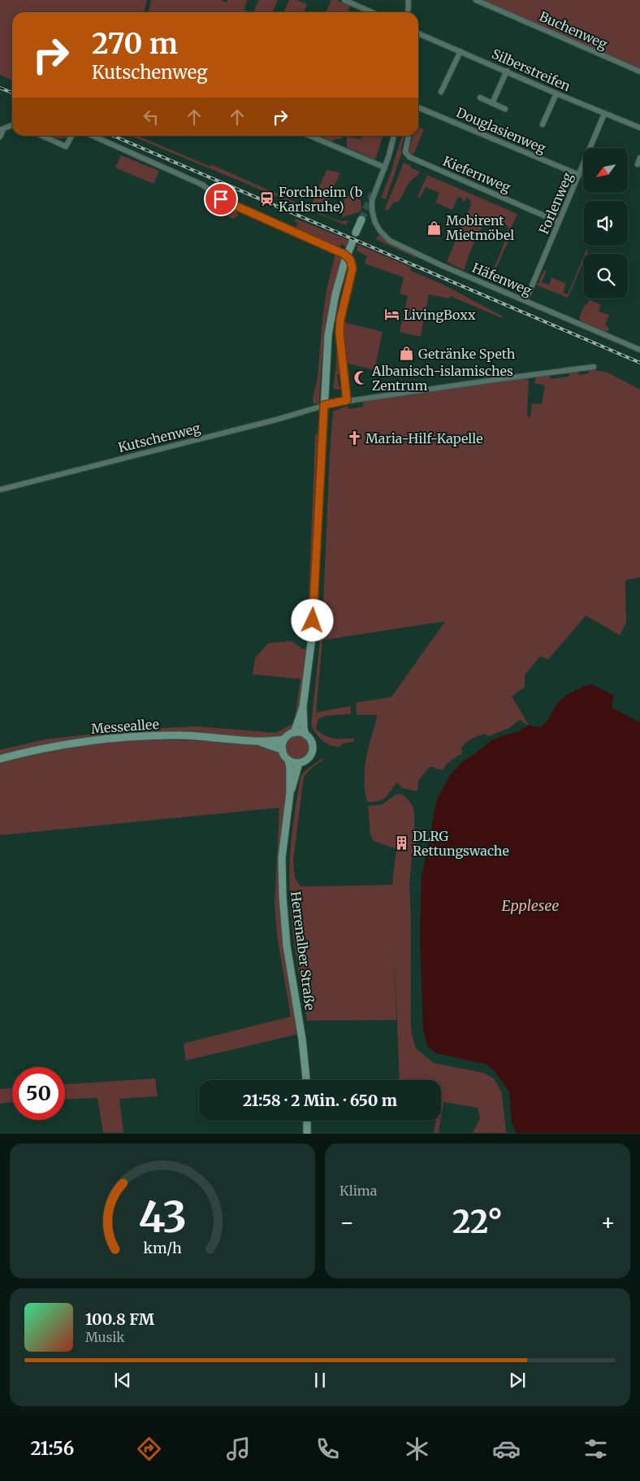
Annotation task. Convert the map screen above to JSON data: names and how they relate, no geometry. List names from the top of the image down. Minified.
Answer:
{"streets":{"street":["Buchenweg","Silberstreifen","Douglasienweg","Kiefernweg","Forlenweg","Häfenweg","Kutschenweg","Messeallee","Herrenalber Straße"]},"crossings":[["Silberstreifen","Forlenweg"],["Douglasienweg","Forlenweg"],["Kiefernweg","Forlenweg"],["Forlenweg","Häfenweg"],["Messeallee","Herrenalber Straße"]],"water":["Epplesee"],"places":{"station":["Forchheim (b Karlsruhe)"],"shop":["Mobirent Mietmöbel","Getränke Speth"],"hotel":["LivingBoxx"],"mosque":["Albanisch-islamisches Zentrum"],"church":["Maria-Hilf-Kapelle"],"building":["DLRG Rettungswache"]},"north":"bottom left","page":{"turn":["270 m","Kutschenweg"],"limit":"50","trip":"21:58 · 2 Min. · 650 m","tile":"Klima","heat":["−","22°","+"],"song":["100.8 FM","Musik"],"tabs":"21:56","gauge":["43","km/h"]}}
